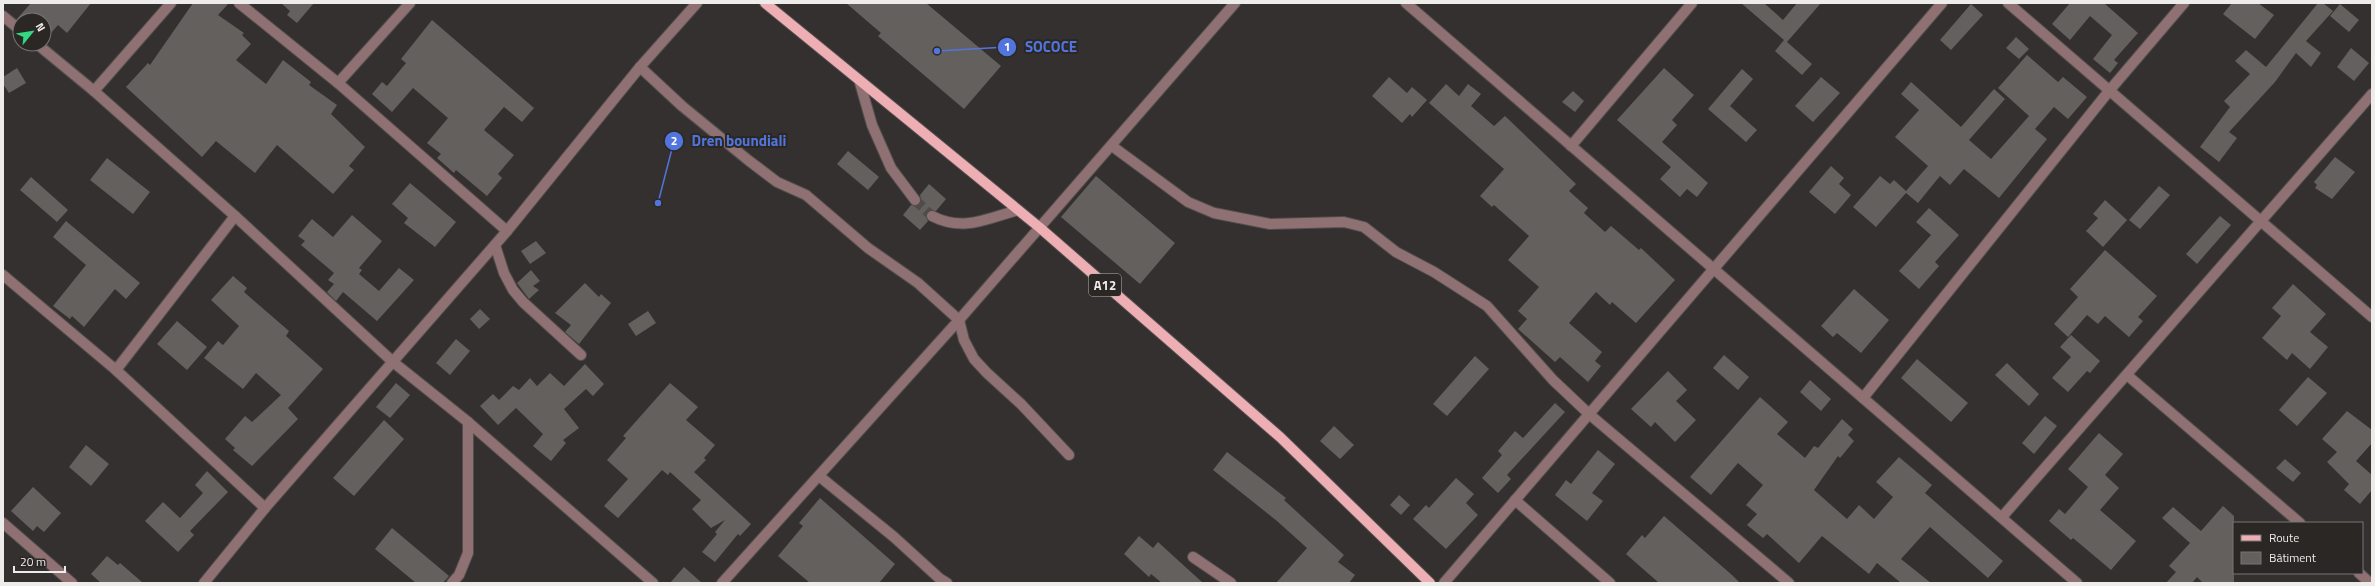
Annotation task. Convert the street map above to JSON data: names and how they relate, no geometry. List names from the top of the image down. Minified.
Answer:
{"streets":{"main road":["A12"]},"places":["SOCOCE","Dren boundiali"],"legend":["Route","Bâtiment"],"scale_bar":"20 m","north":"top right"}
